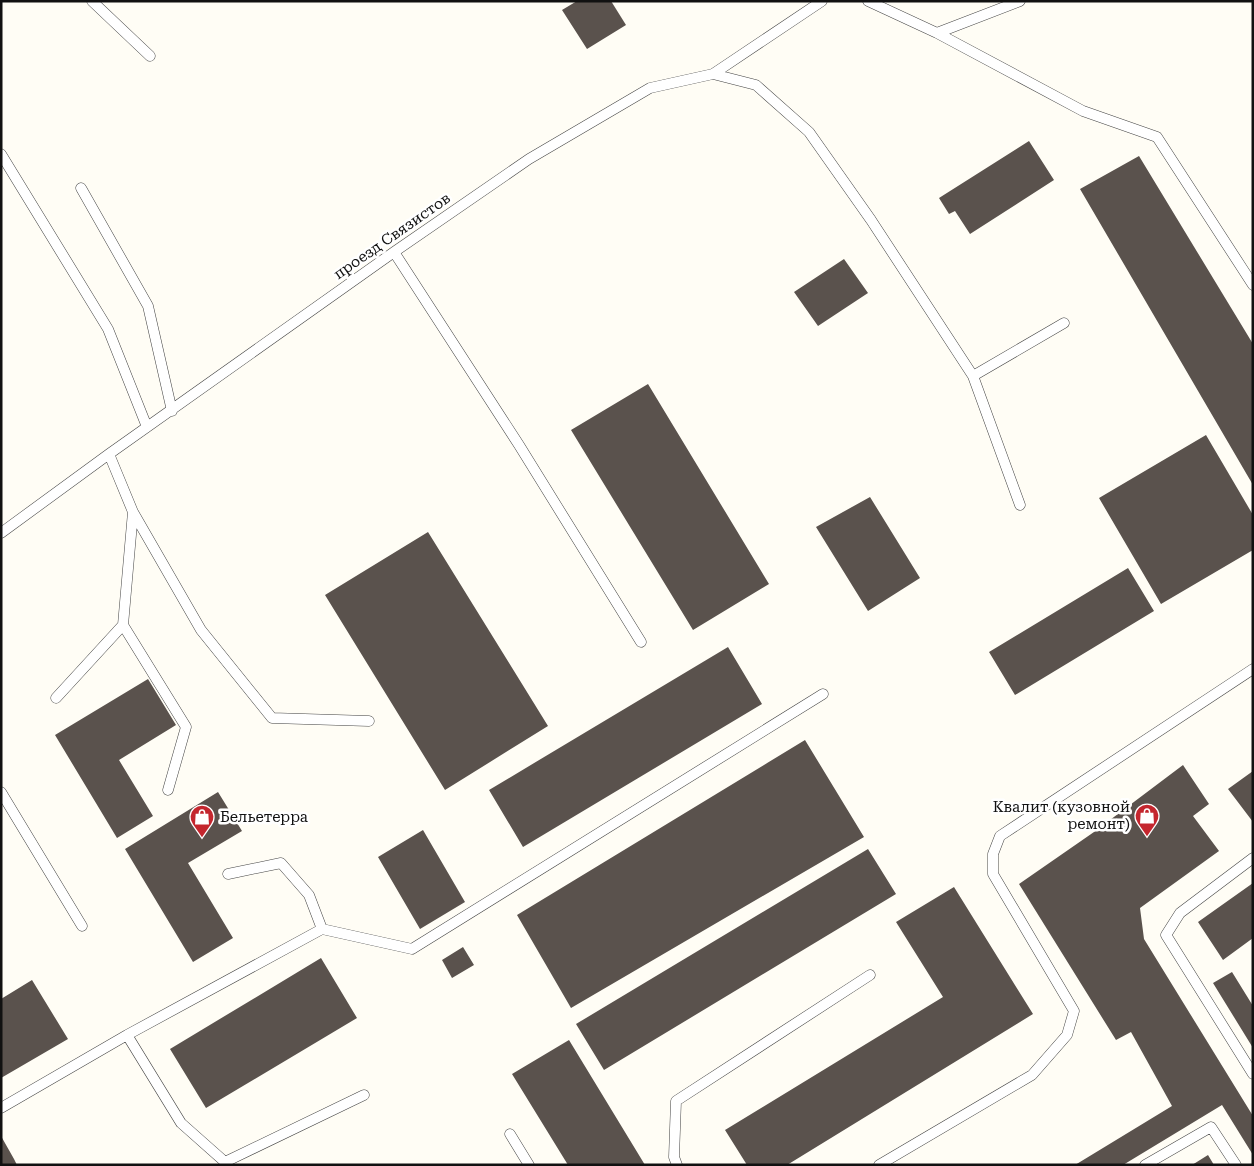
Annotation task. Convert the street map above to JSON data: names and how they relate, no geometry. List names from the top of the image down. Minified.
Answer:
{"streets":{"lane":["проезд Связистов"]},"places":{"shop":["Квалит (кузовной ремонт)","Бельетерра"]}}
